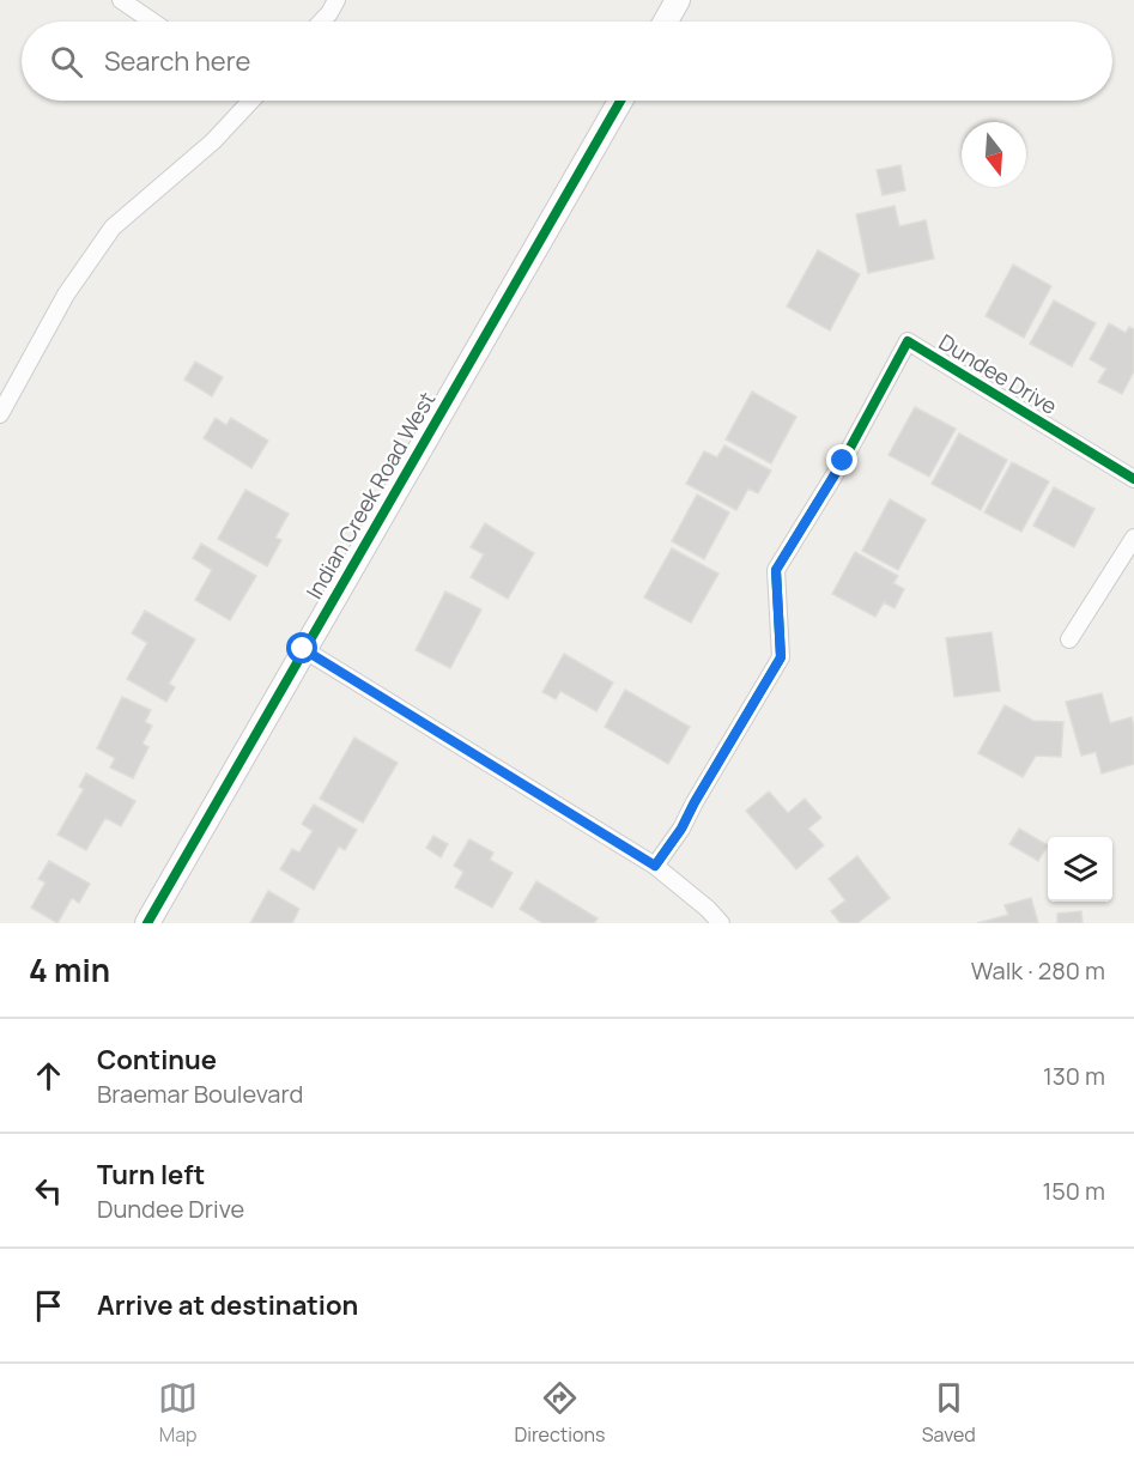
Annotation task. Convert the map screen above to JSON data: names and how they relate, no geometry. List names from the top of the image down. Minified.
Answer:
{"streets":{"street":["Dundee Drive","Indian Creek Road West"]},"north":"bottom","page":{"search":"Search here","heading":["4 min","Walk · 280 m"],"list":[["Continue","Braemar Boulevard","130 m"],["Turn left","Dundee Drive","150 m"],"Arrive at destination"],"nav":["Map","Directions","Saved"]}}
